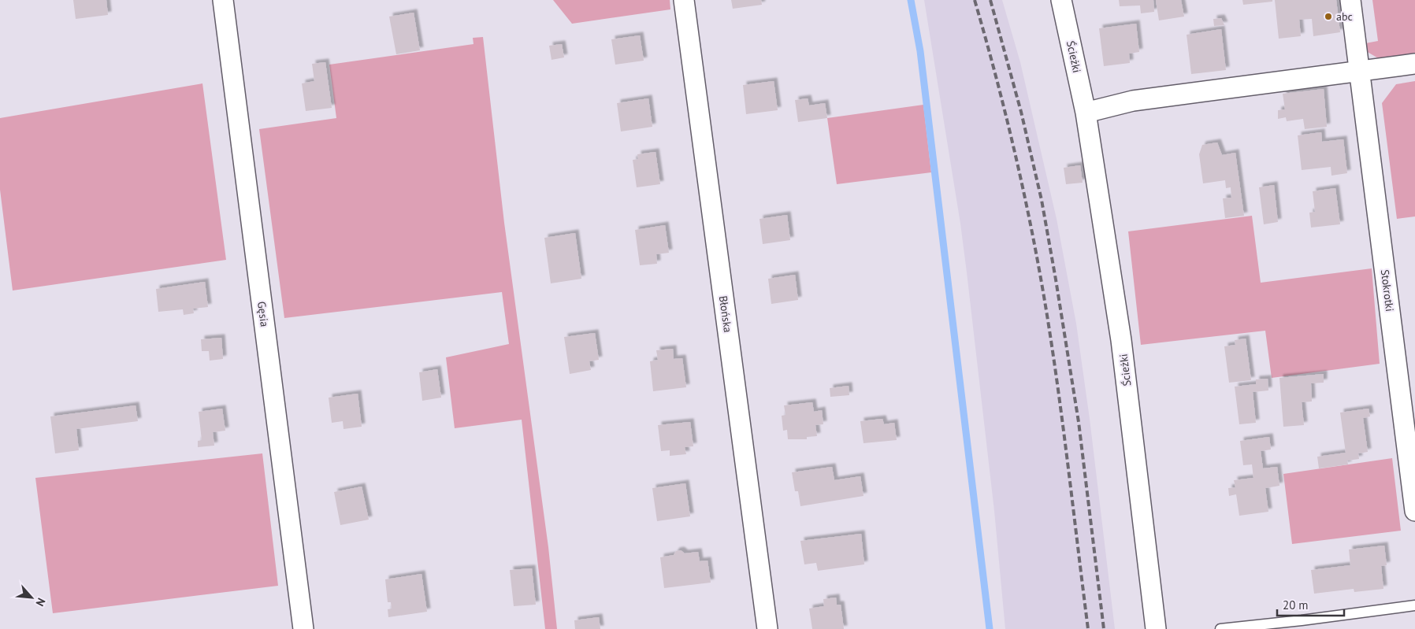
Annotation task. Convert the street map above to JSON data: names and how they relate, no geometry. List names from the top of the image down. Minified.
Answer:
{"streets":{"street":["Ścieżki","Stokrotki","Gęsia","Błońska"]},"places":["abc"],"scale_bar":"20 m","north":"bottom right"}
